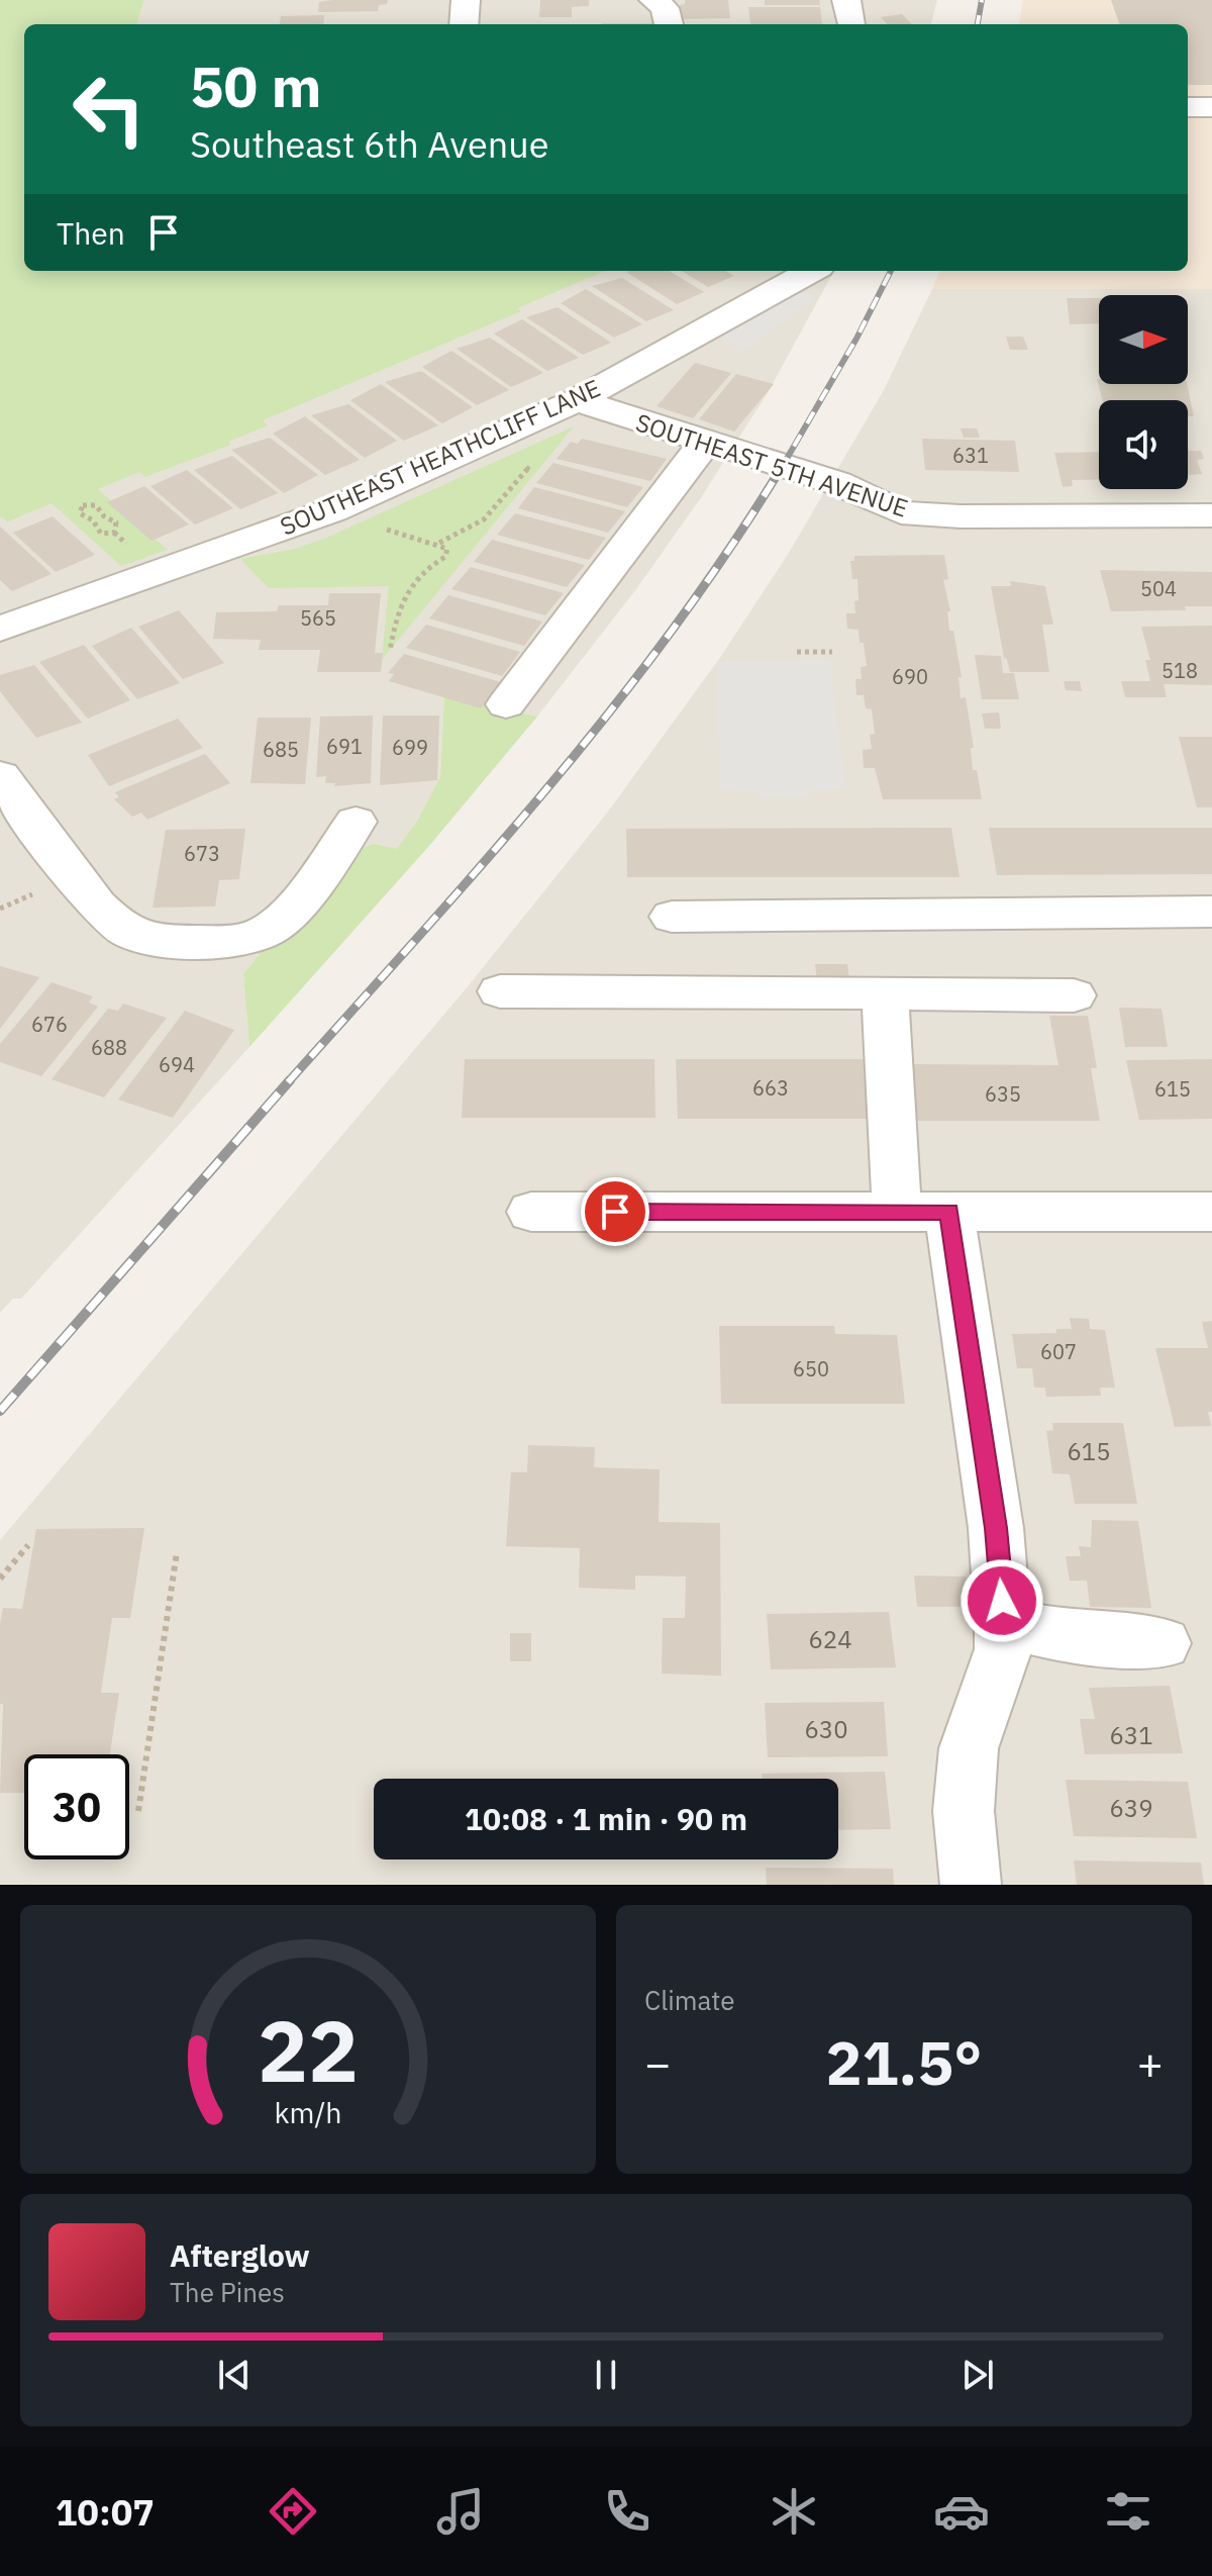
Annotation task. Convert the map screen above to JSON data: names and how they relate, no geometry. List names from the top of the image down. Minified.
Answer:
{"streets":{"street":["SOUTHEAST HEATHCLIFF LANE","SOUTHEAST 5TH AVENUE"]},"crossings":[["SOUTHEAST HEATHCLIFF LANE","SOUTHEAST 5TH AVENUE"]],"house_numbers":["631","504","565","518","690","691","699","685","673","676","688","694","663","615","635","607","650","615","624","630","631","639"],"north":"right","page":{"turn":["50 m","Southeast 6th Avenue"],"then":"Then","limit":"30","trip":"10:08 · 1 min · 90 m","tile":"Climate","heat":["−","21.5°","+"],"song":["Afterglow","The Pines"],"tabs":"10:07","gauge":["22","km/h"]}}
